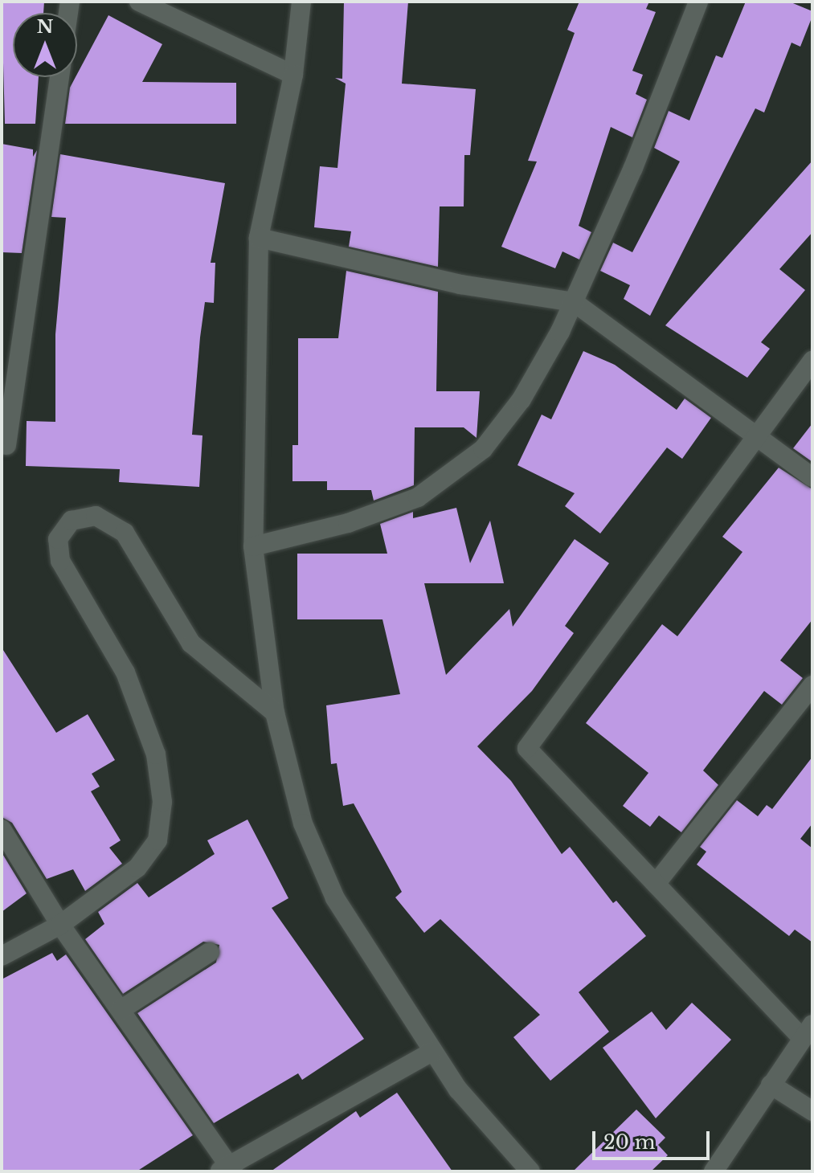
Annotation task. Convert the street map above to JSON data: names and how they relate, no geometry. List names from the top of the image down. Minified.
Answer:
{"scale_bar":"20 m","north":"top"}
